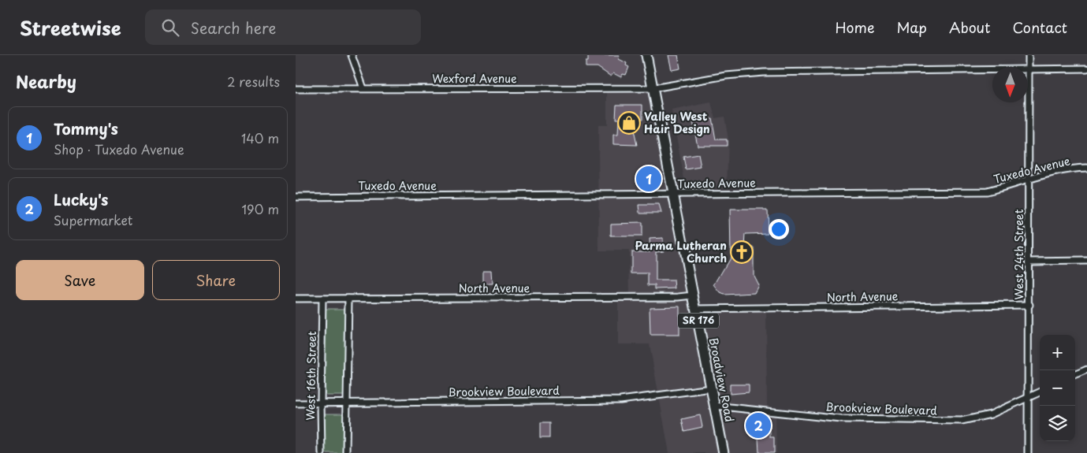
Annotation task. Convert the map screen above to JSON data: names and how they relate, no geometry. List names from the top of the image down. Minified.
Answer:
{"streets":{"main road":["SR 176","Broadview Road"],"street":["Wexford Avenue","Tuxedo Avenue","West 24th Street","North Avenue","West 16th Street","Brookview Boulevard"]},"crossings":[["Wexford Avenue","West 24th Street"],["Wexford Avenue","Broadview Road"],["Tuxedo Avenue","West 24th Street"],["Tuxedo Avenue","Broadview Road"],["West 24th Street","North Avenue"],["West 24th Street","Brookview Boulevard"],["North Avenue","West 16th Street"],["North Avenue","Broadview Road"],["West 16th Street","Brookview Boulevard"],["Broadview Road","Brookview Boulevard"]],"places":{"shop":["Valley West Hair Design"],"church":["Parma Lutheran Church"]},"north":"bottom","page":{"header":"Streetwise","search":"Search here","nav":["Home","Map","About","Contact"],"heading":["Nearby","2 results"],"list":[{"mark":"1","name":"Tommy's","note":"Shop · Tuxedo Avenue","value":"140 m"},{"mark":"2","name":"Lucky's","note":"Supermarket","value":"190 m"}],"pins":["1","2"],"buttons":["Save","Share"],"map_buttons":["+","−"]}}
